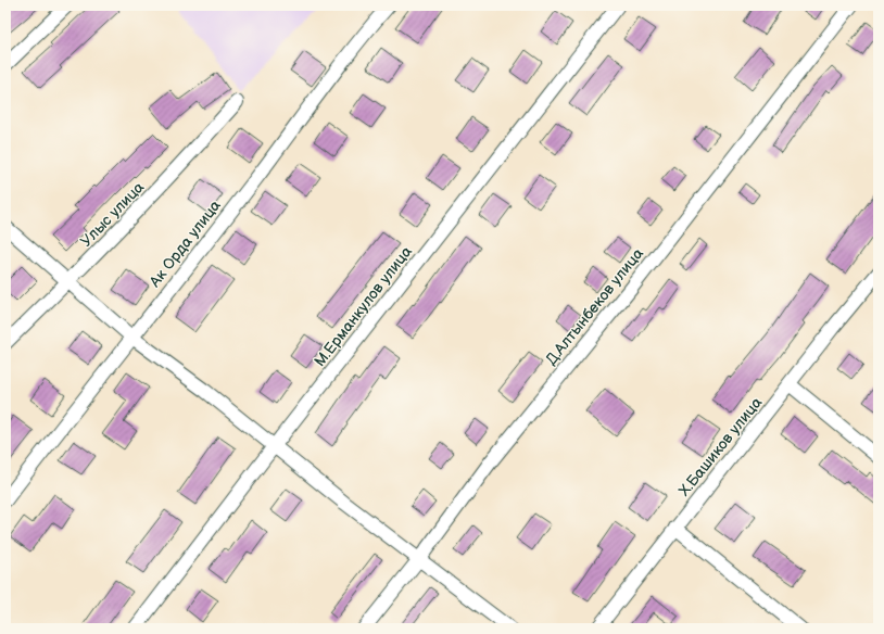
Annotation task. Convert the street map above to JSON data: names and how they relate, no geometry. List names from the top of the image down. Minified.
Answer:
{"streets":{"street":["Улыс улица","Ак Орда улица","М.Ерманкулов улица","Д.Алтынбеков улица","Х.Башиков улица"]}}
